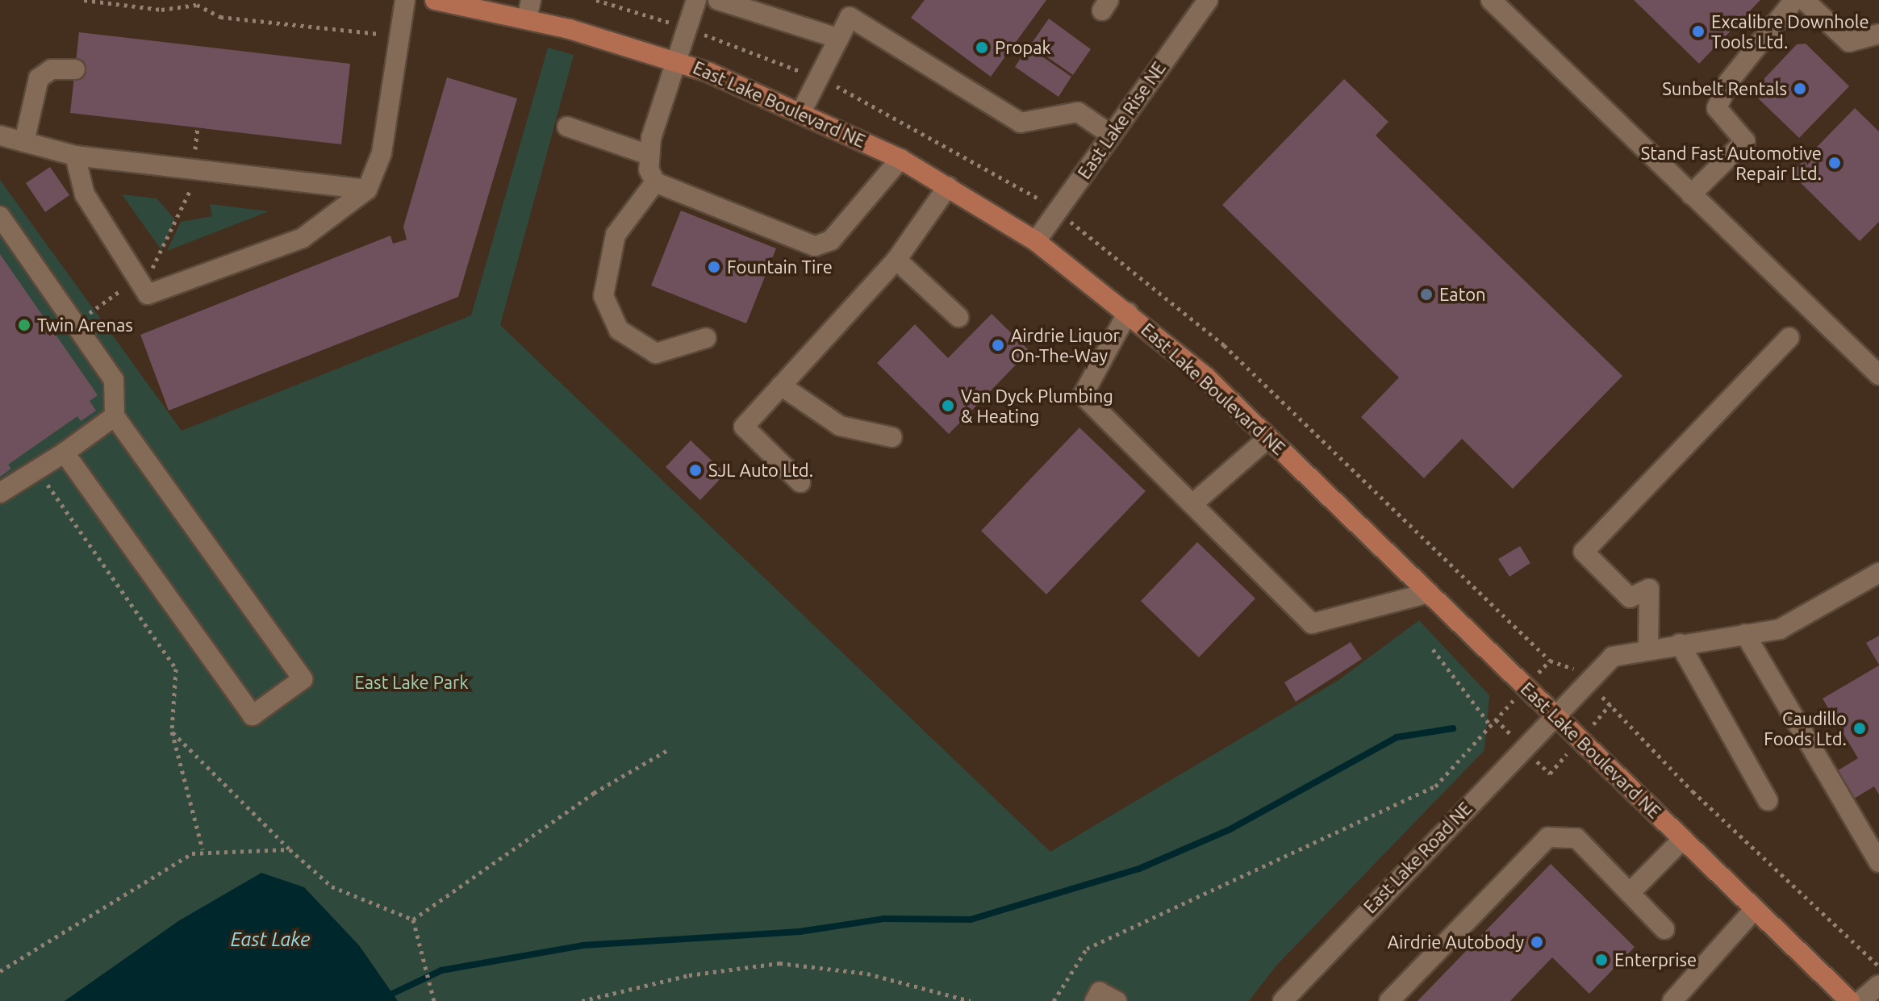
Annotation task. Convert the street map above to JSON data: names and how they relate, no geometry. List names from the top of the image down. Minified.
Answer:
{"streets":{"main road":["East Lake Boulevard NE"],"street":["East Lake Rise NE","East Lake Road NE"]},"crossings":[["East Lake Boulevard NE","East Lake Rise NE"],["East Lake Boulevard NE","East Lake Road NE"]],"water":["East Lake"],"parks":["East Lake Park"],"places":["Excalibre Downhole Tools Ltd.","Propak","Sunbelt Rentals","Stand Fast Automotive Repair Ltd.","Fountain Tire","Eaton","Twin Arenas","Airdrie Liquor On-The-Way","Van Dyck Plumbing & Heating","SJL Auto Ltd.","Caudillo Foods Ltd.","Airdrie Autobody","Enterprise"]}
